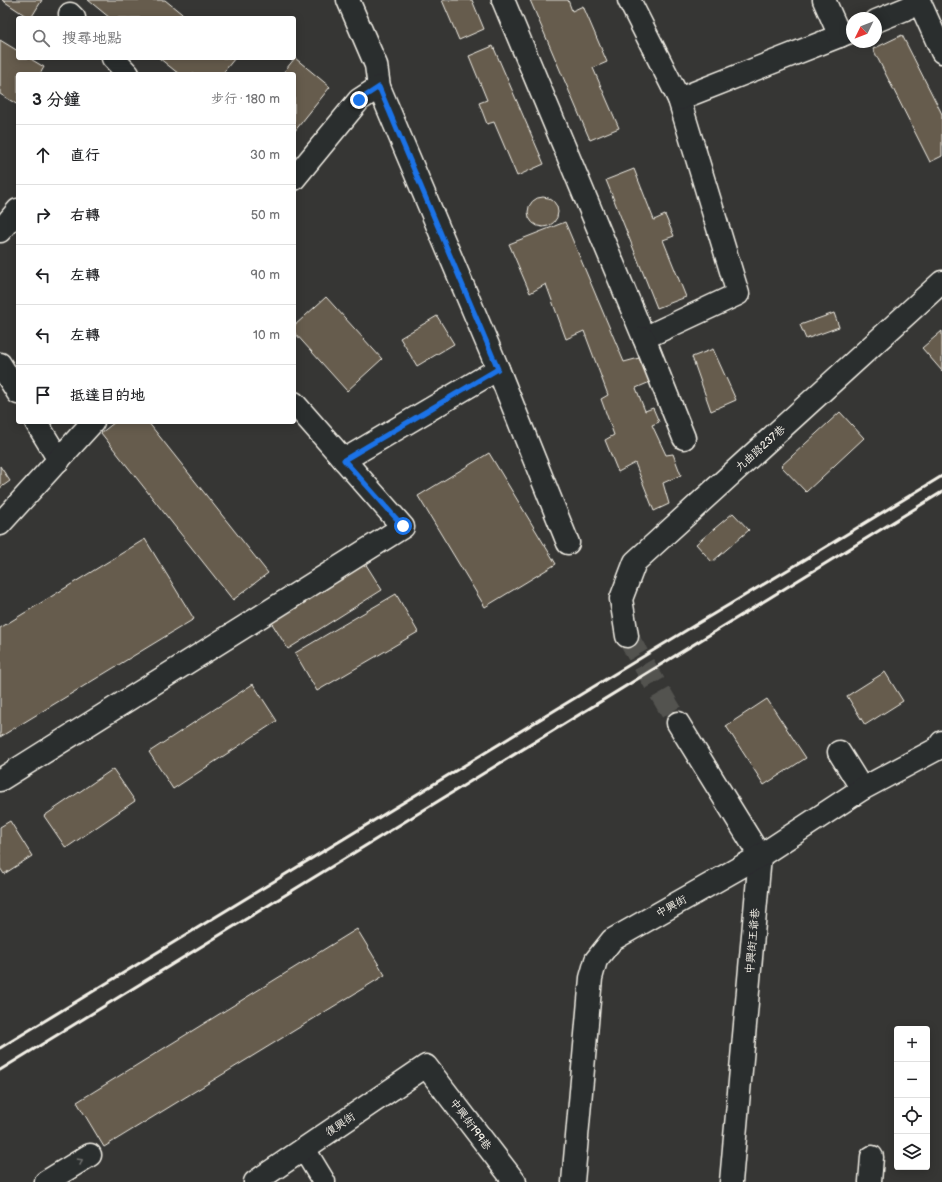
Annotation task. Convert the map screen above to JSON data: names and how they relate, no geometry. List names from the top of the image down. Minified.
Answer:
{"streets":{"street":["九曲路237巷","中興街","中興街王爺巷","復興街","中興街199巷"]},"crossings":[["中興街","中興街王爺巷"],["復興街","中興街199巷"]],"north":"bottom left","page":{"search":"搜尋地點","heading":["3 分鐘","步行 · 180 m"],"list":[["直行","30 m"],["右轉","50 m"],["左轉","90 m"],["左轉","10 m"],"抵達目的地"],"map_buttons":["+","−"]}}
